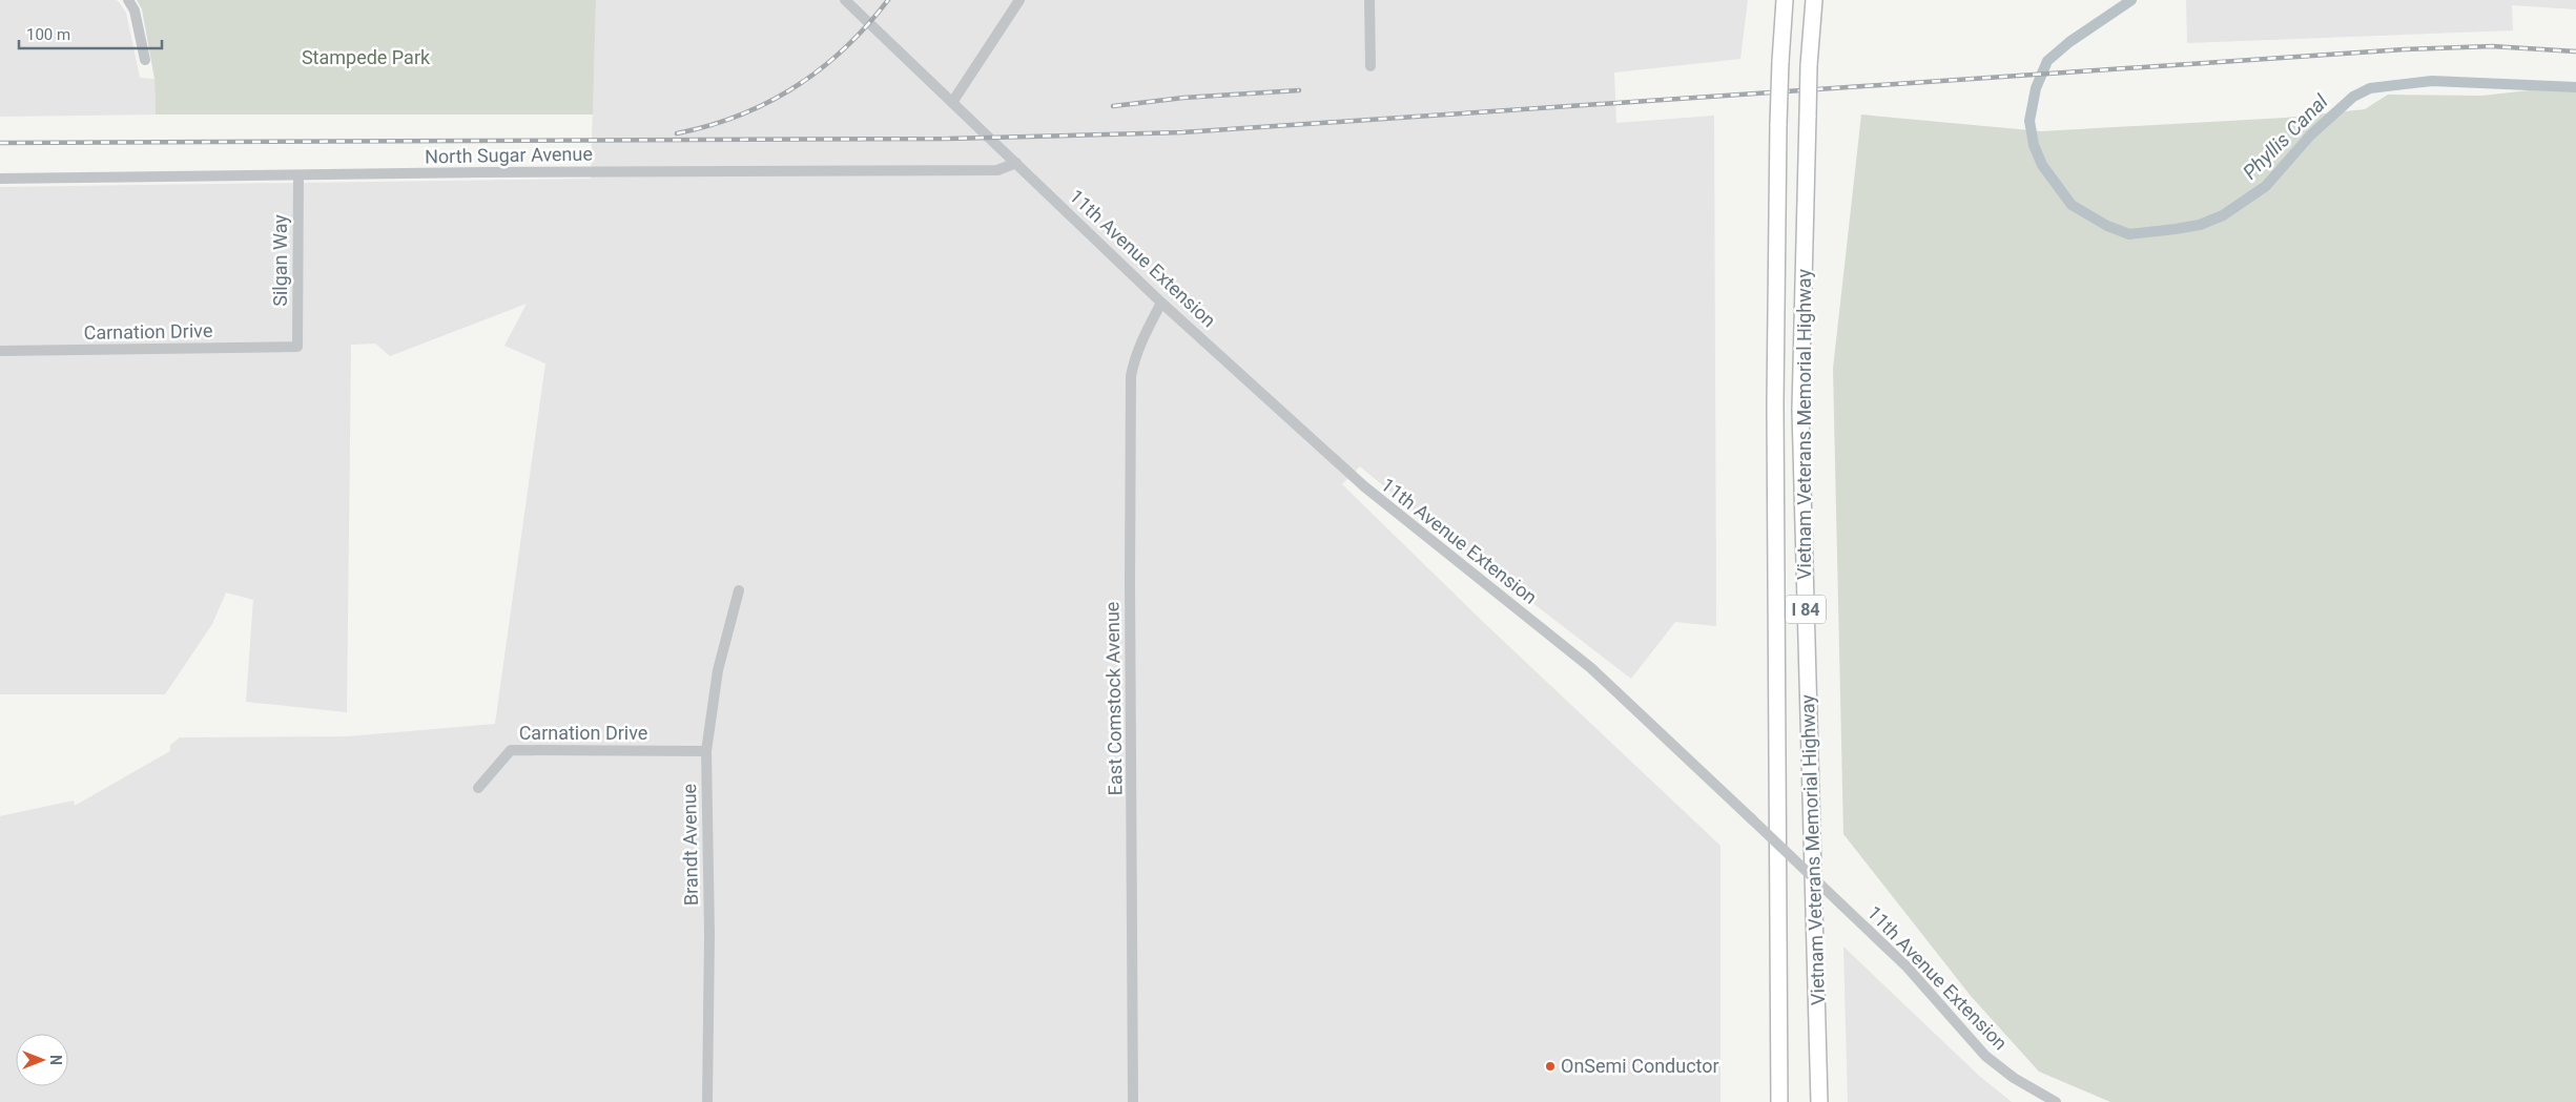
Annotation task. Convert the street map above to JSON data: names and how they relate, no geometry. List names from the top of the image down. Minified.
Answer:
{"streets":{"highway":["Vietnam Veterans Memorial Highway","I 84"],"street":["North Sugar Avenue","11th Avenue Extension","Silgan Way","Carnation Drive","East Comstock Avenue","Brandt Avenue"]},"crossings":[["North Sugar Avenue","11th Avenue Extension"],["North Sugar Avenue","Silgan Way"],["11th Avenue Extension","East Comstock Avenue"],["Silgan Way","Carnation Drive"],["Carnation Drive","Brandt Avenue"]],"water":["Phyllis Canal"],"parks":["Stampede Park"],"places":["OnSemi Conductor"],"scale_bar":"100 m","north":"right"}
